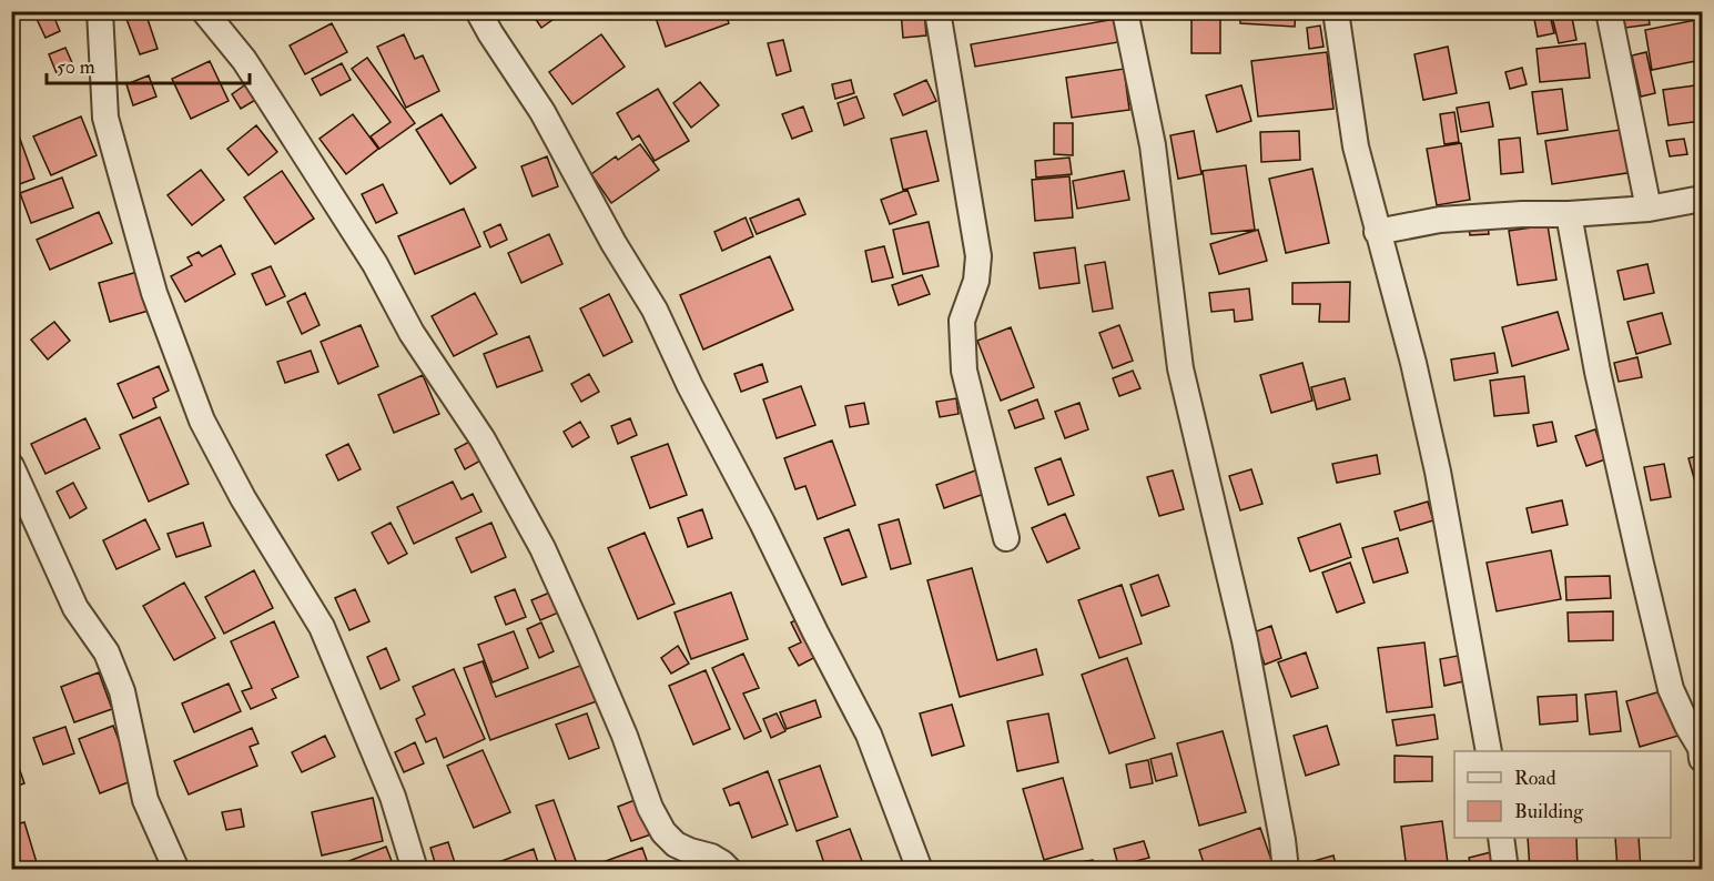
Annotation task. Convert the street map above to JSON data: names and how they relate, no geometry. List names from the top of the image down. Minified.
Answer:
{"legend":["Road","Building"],"scale_bar":"50 m"}
